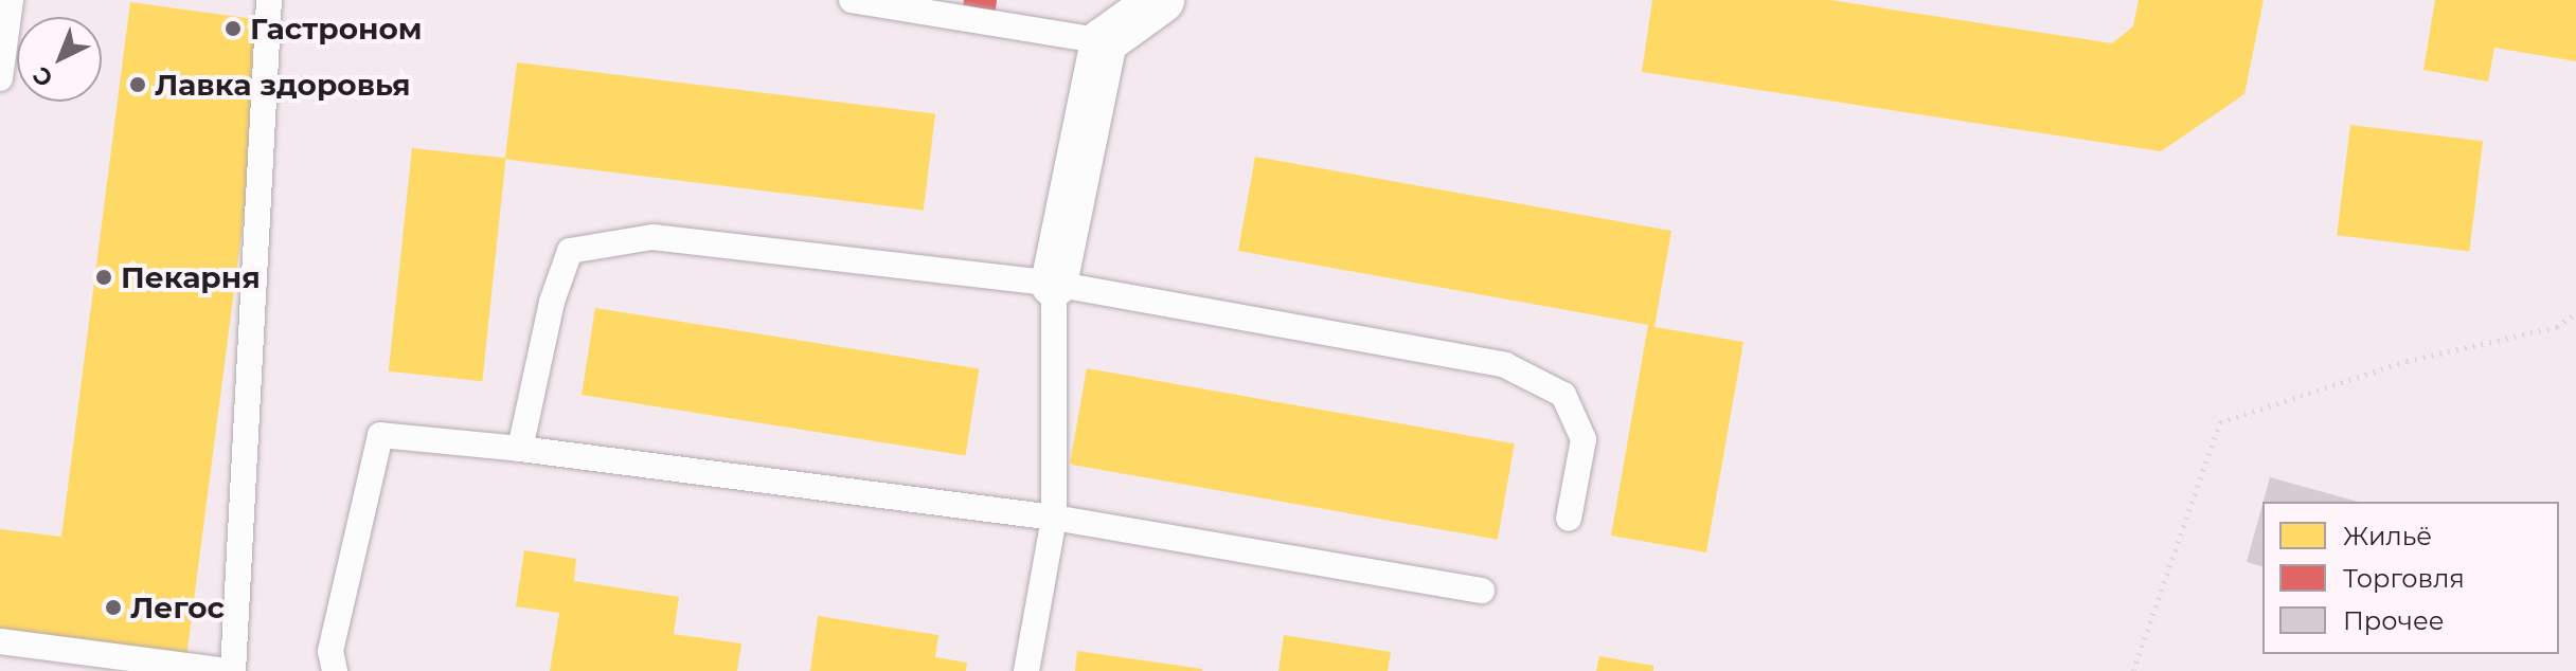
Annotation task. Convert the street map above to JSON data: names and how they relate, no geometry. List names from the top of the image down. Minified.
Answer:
{"places":["Гастроном","Лавка здоровья","Пекарня","Легос"],"legend":["Жильё","Торговля","Прочее"],"north":"bottom left"}
